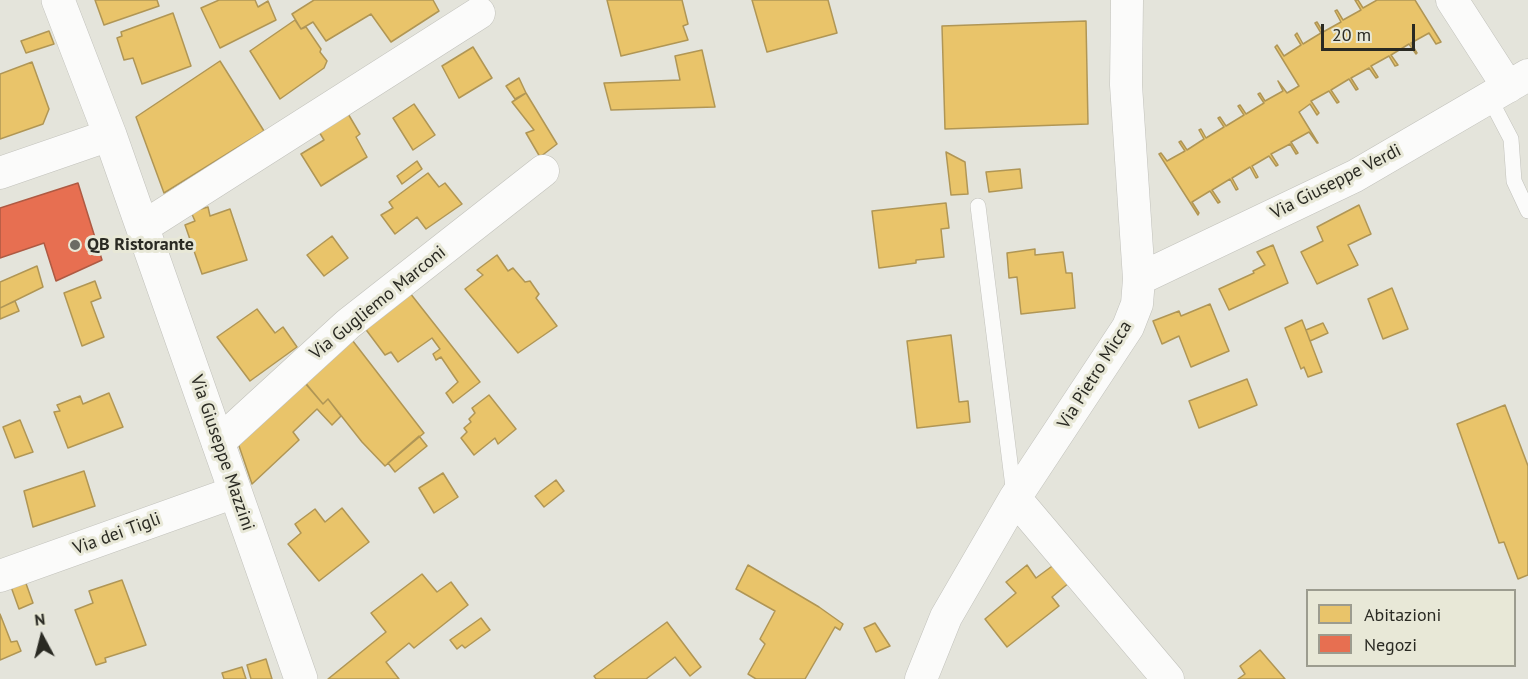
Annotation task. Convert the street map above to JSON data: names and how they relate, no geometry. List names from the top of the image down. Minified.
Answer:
{"streets":{"street":["Via Giuseppe Verdi","Via Gugliemo Marconi","Via Pietro Micca","Via Giuseppe Mazzini","Via dei Tigli"]},"crossings":[["Via Giuseppe Verdi","Via Pietro Micca"],["Via Gugliemo Marconi","Via Giuseppe Mazzini"],["Via Giuseppe Mazzini","Via dei Tigli"]],"places":["QB Ristorante"],"legend":["Abitazioni","Negozi"],"scale_bar":"20 m","north":"top"}
